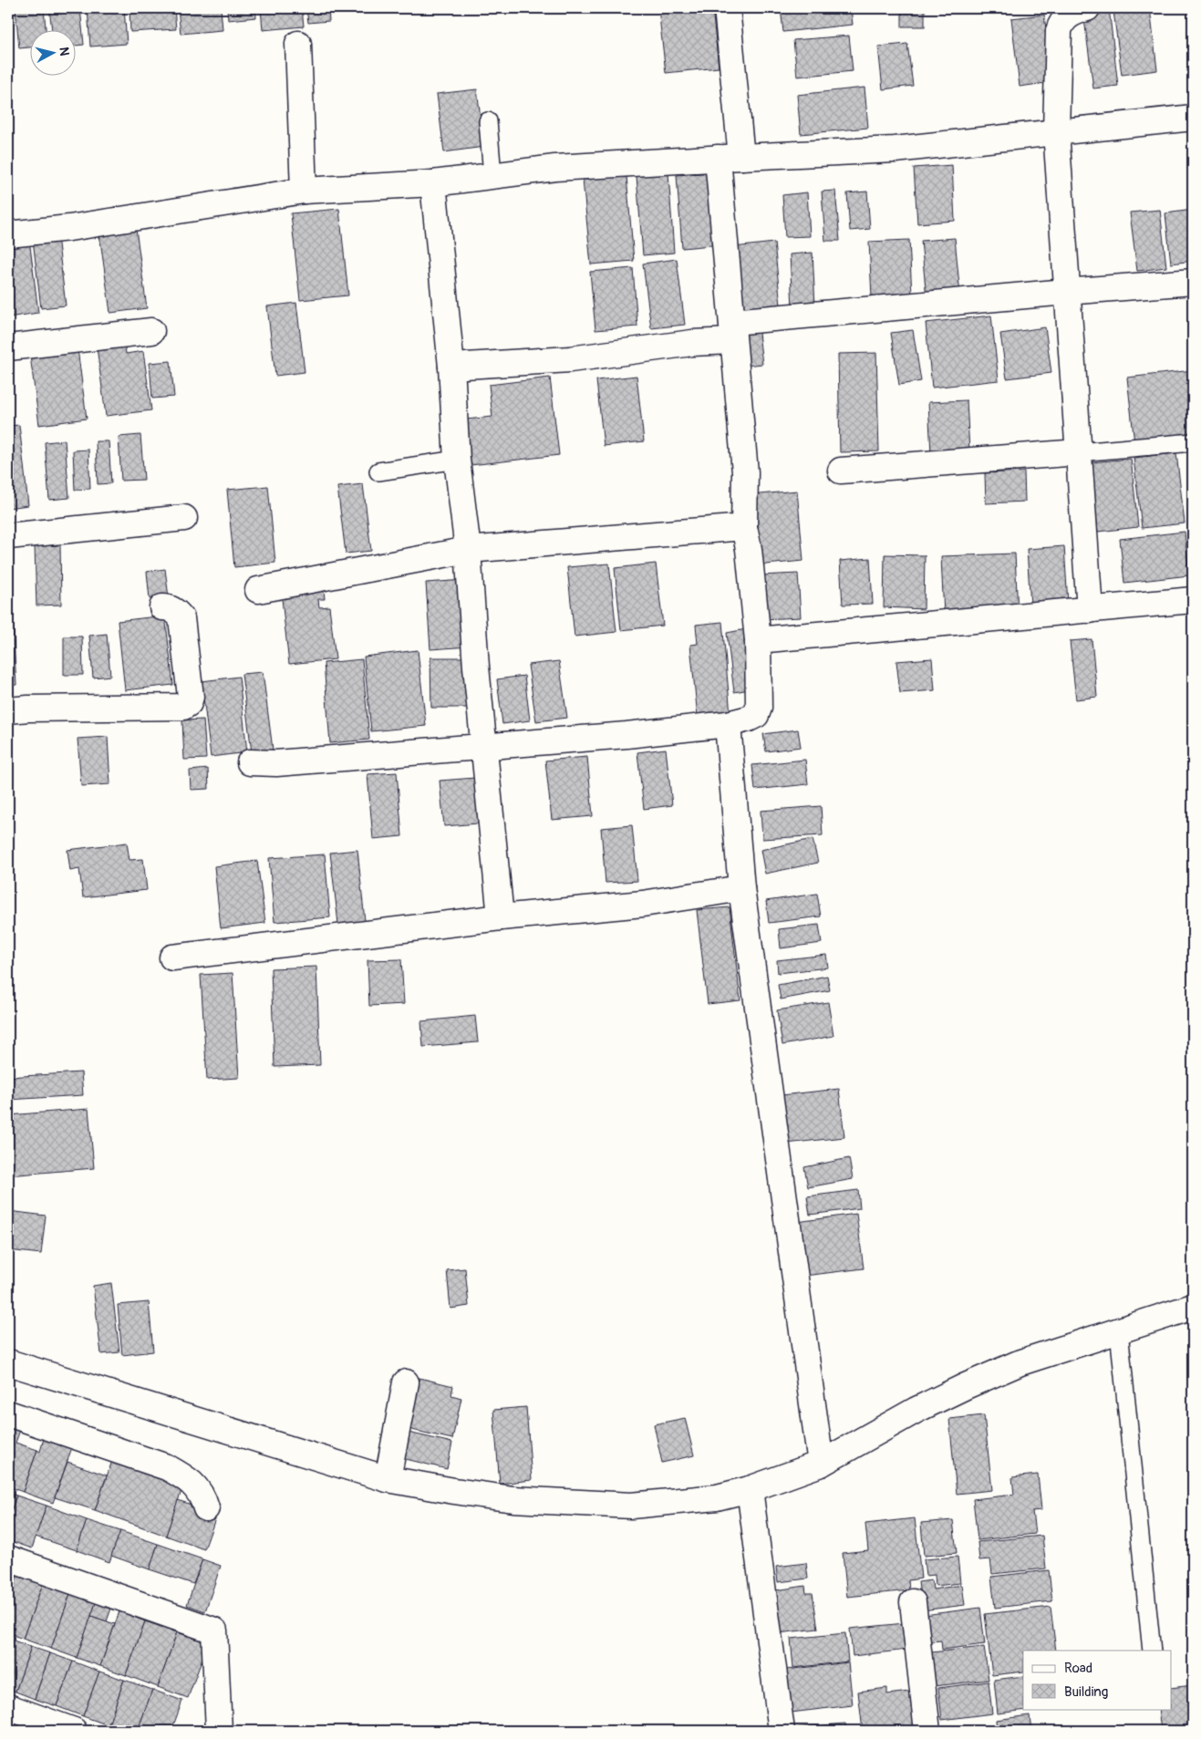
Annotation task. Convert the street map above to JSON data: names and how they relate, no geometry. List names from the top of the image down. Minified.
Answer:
{"legend":["Road","Building"],"north":"right"}
